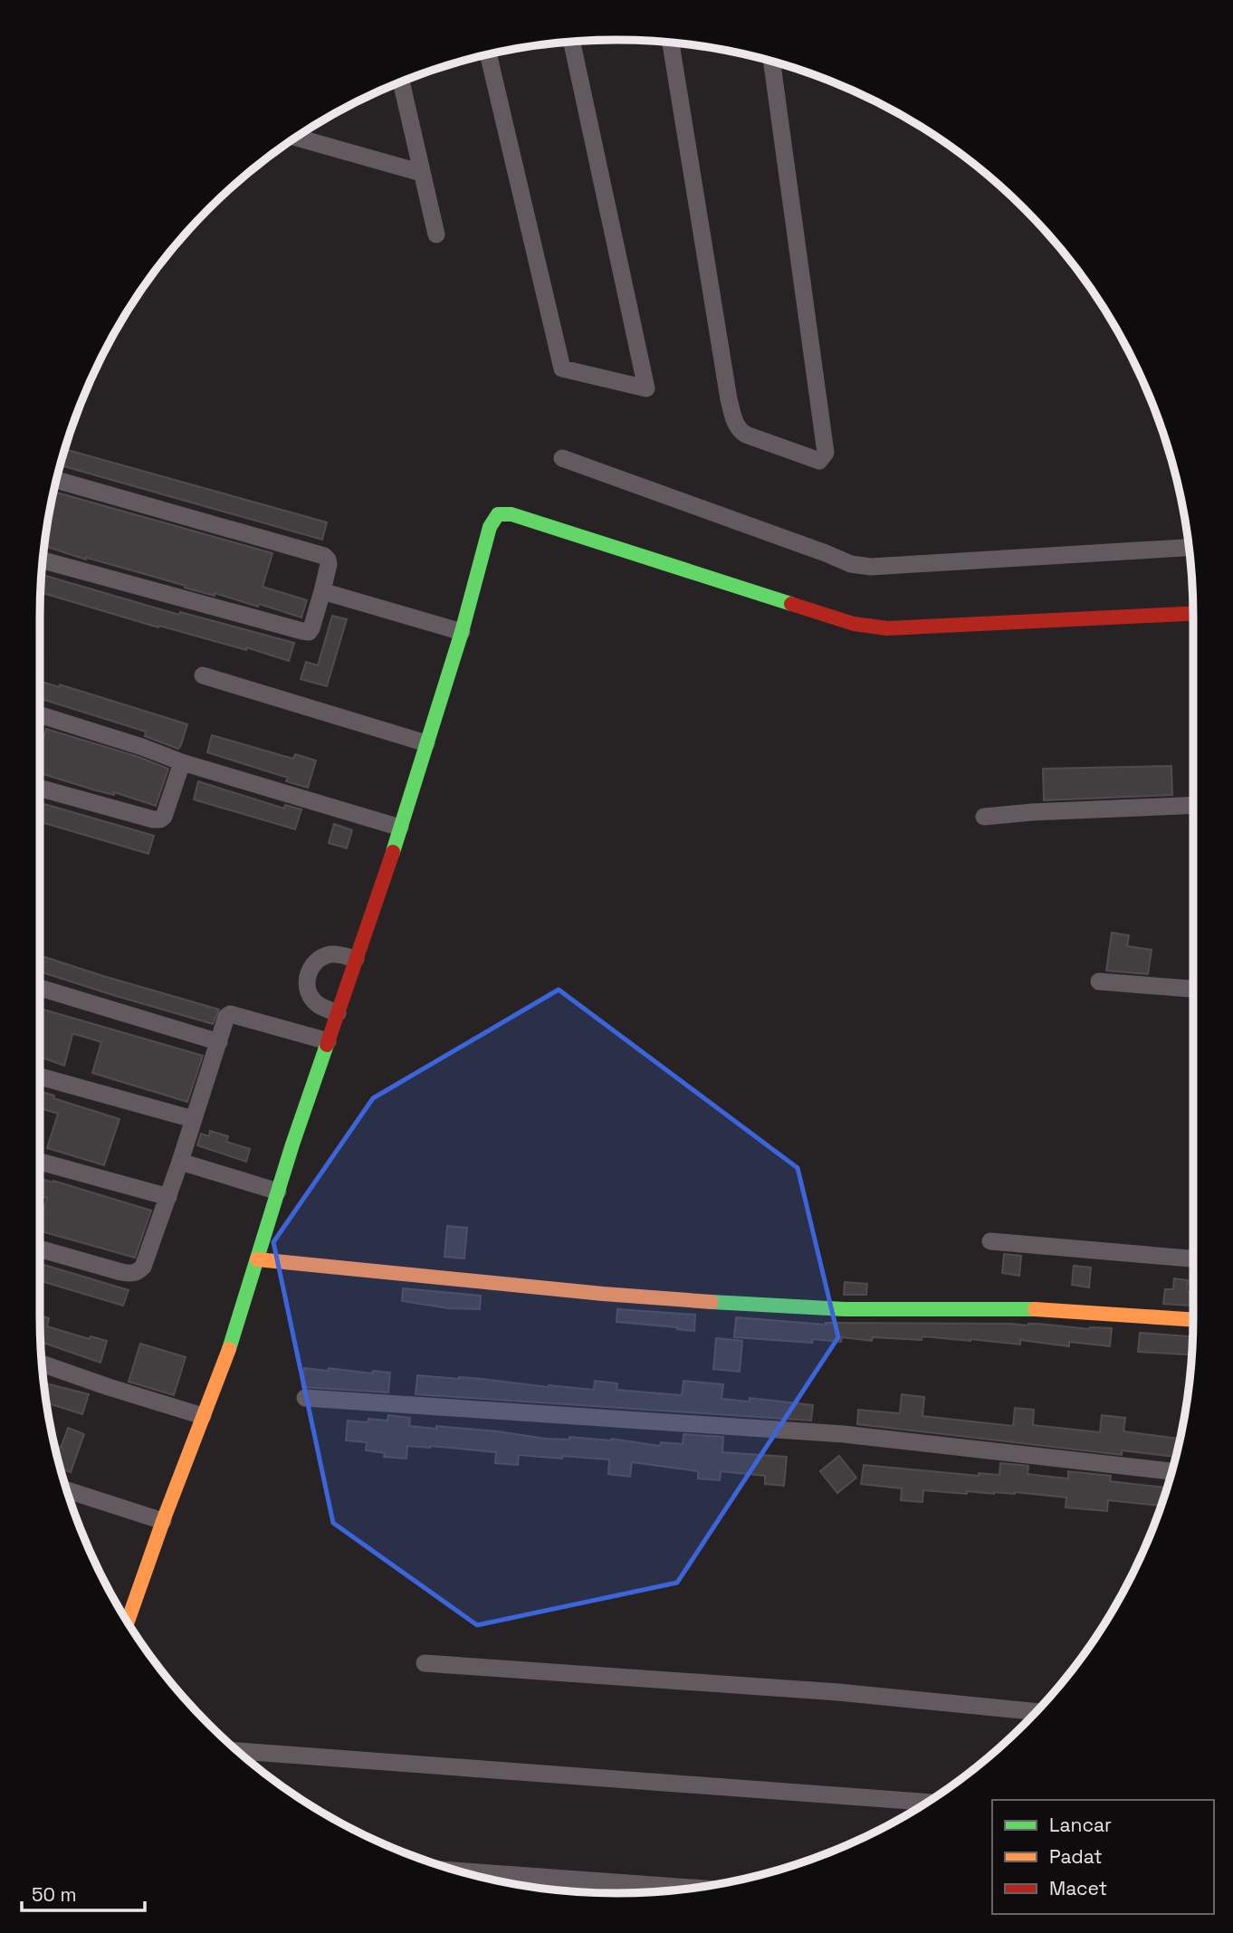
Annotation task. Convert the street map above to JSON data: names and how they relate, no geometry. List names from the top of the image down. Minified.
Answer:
{"legend":["Lancar","Padat","Macet"],"scale_bar":"50 m"}
